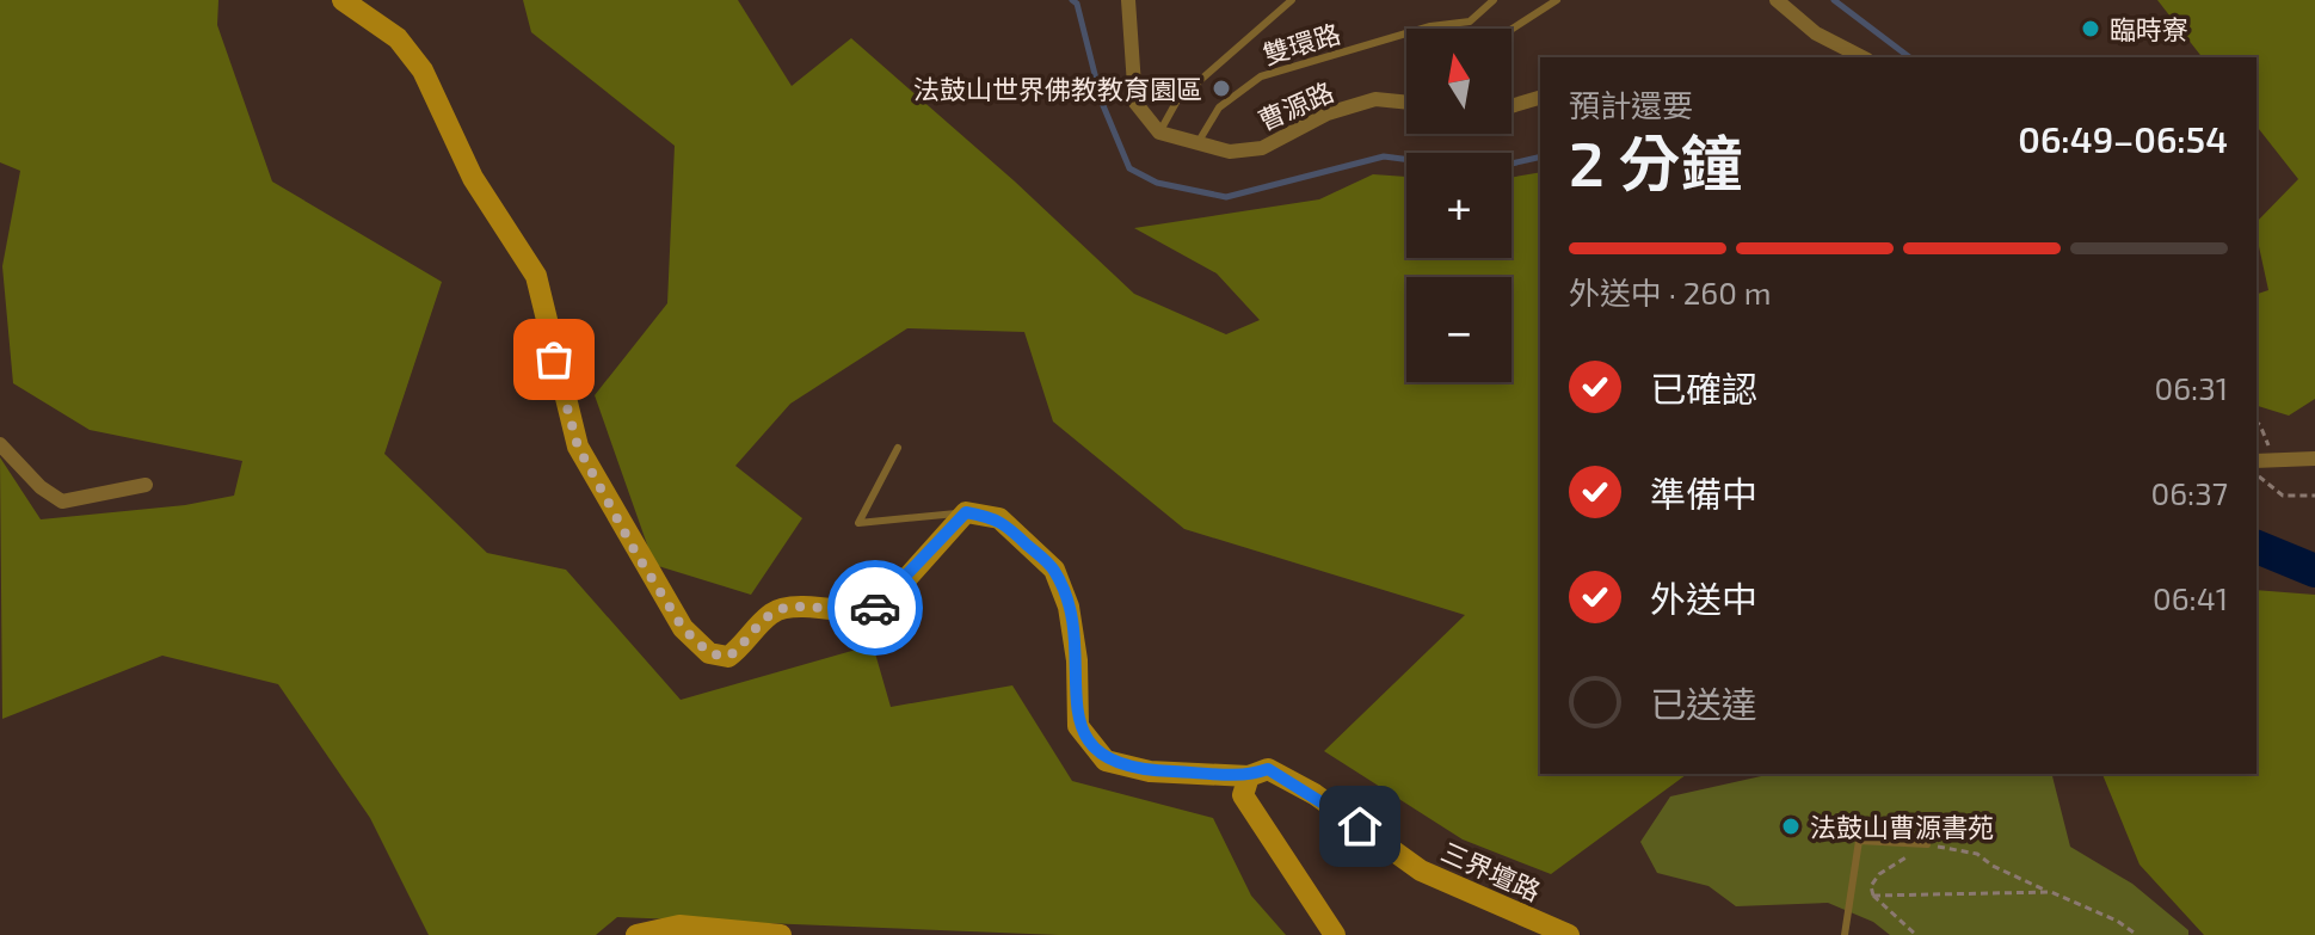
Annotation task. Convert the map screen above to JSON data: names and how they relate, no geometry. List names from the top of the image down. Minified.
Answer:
{"streets":{"street":["曹源路","三界壇路"],"lane":["雙環路"]},"crossings":[["雙環路","曹源路"]],"places":["臨時寮","法鼓山世界佛教教育園區","法鼓山曹源書苑"],"north":"top","page":{"map_buttons":["+","−"],"heading":["2 分鐘","預計還要","06:49–06:54"],"bar":"外送中 · 260 m","list":[["已確認","06:31"],["準備中","06:37"],["外送中","06:41"],"已送達"]}}
